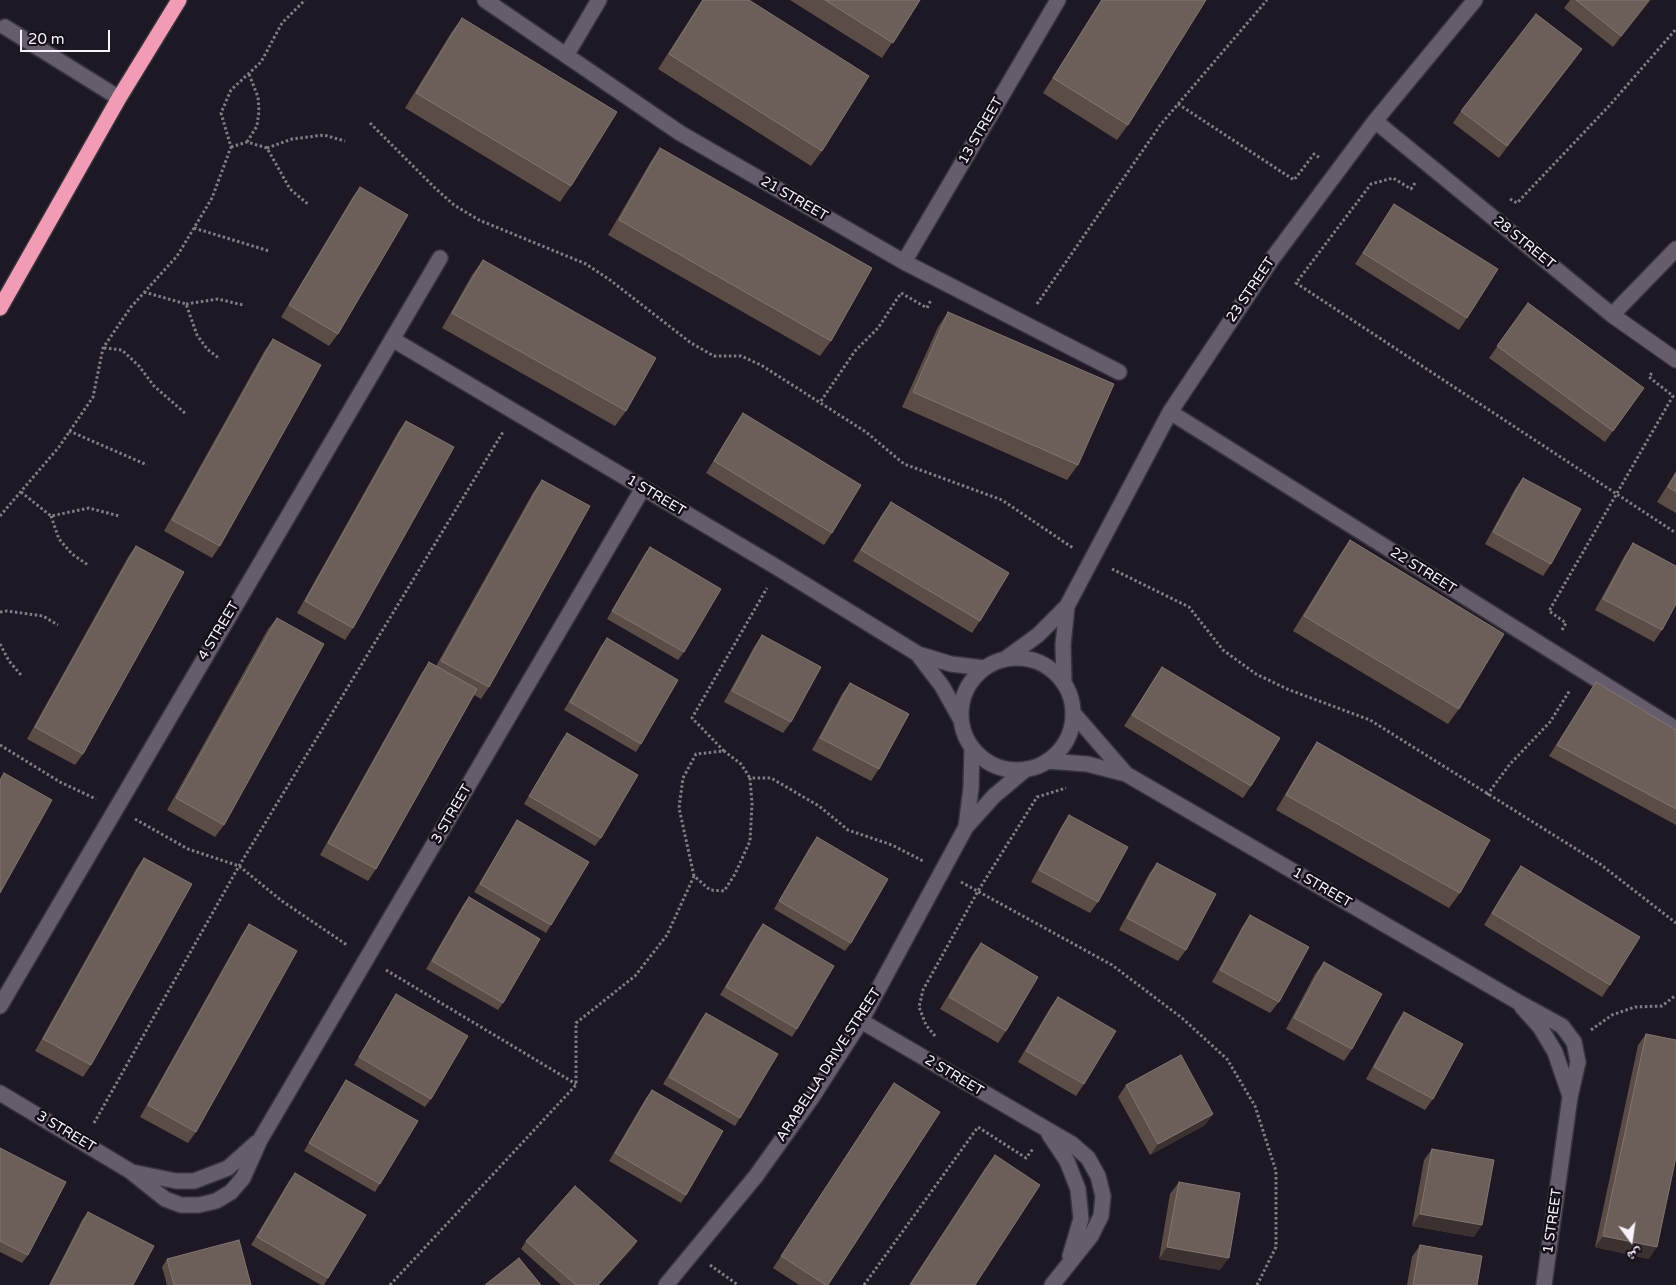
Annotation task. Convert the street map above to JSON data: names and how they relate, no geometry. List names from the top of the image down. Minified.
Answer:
{"streets":{"street":["13 STREET","21 STREET","28 STREET","23 STREET","1 STREET","22 STREET","4 STREET","3 STREET","ARABELLA DRIVE STREET","2 STREET"]},"crossings":[["13 STREET","21 STREET"],["28 STREET","23 STREET"],["23 STREET","22 STREET"],["1 STREET","4 STREET"],["1 STREET","3 STREET"],["ARABELLA DRIVE STREET","2 STREET"]],"scale_bar":"20 m","north":"bottom"}
